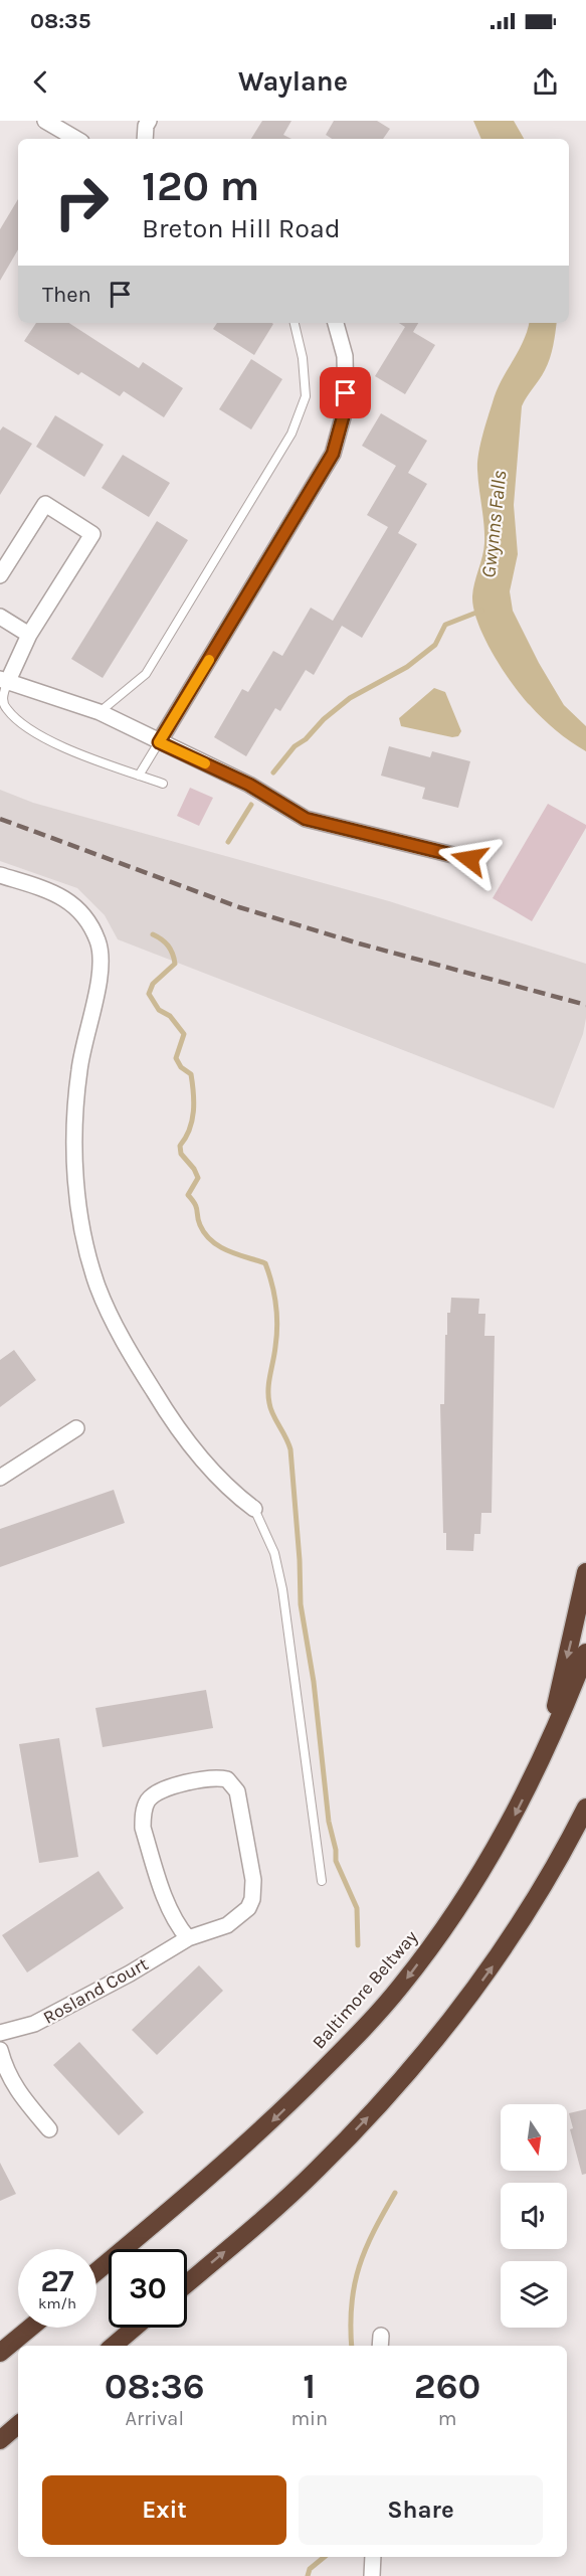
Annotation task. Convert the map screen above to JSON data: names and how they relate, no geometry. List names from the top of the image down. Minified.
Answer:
{"streets":{"highway":["Baltimore Beltway"],"street":["Rosland Court"]},"water":["Gwynns Falls"],"north":"bottom","page":{"status":"08:35","header":"Waylane","turn":["120 m","Breton Hill Road"],"then":"Then","speed":"27 km/h","limit":"30","eta":["08:36","Arrival","1","min","260","m"],"buttons":["Exit","Share"]}}
